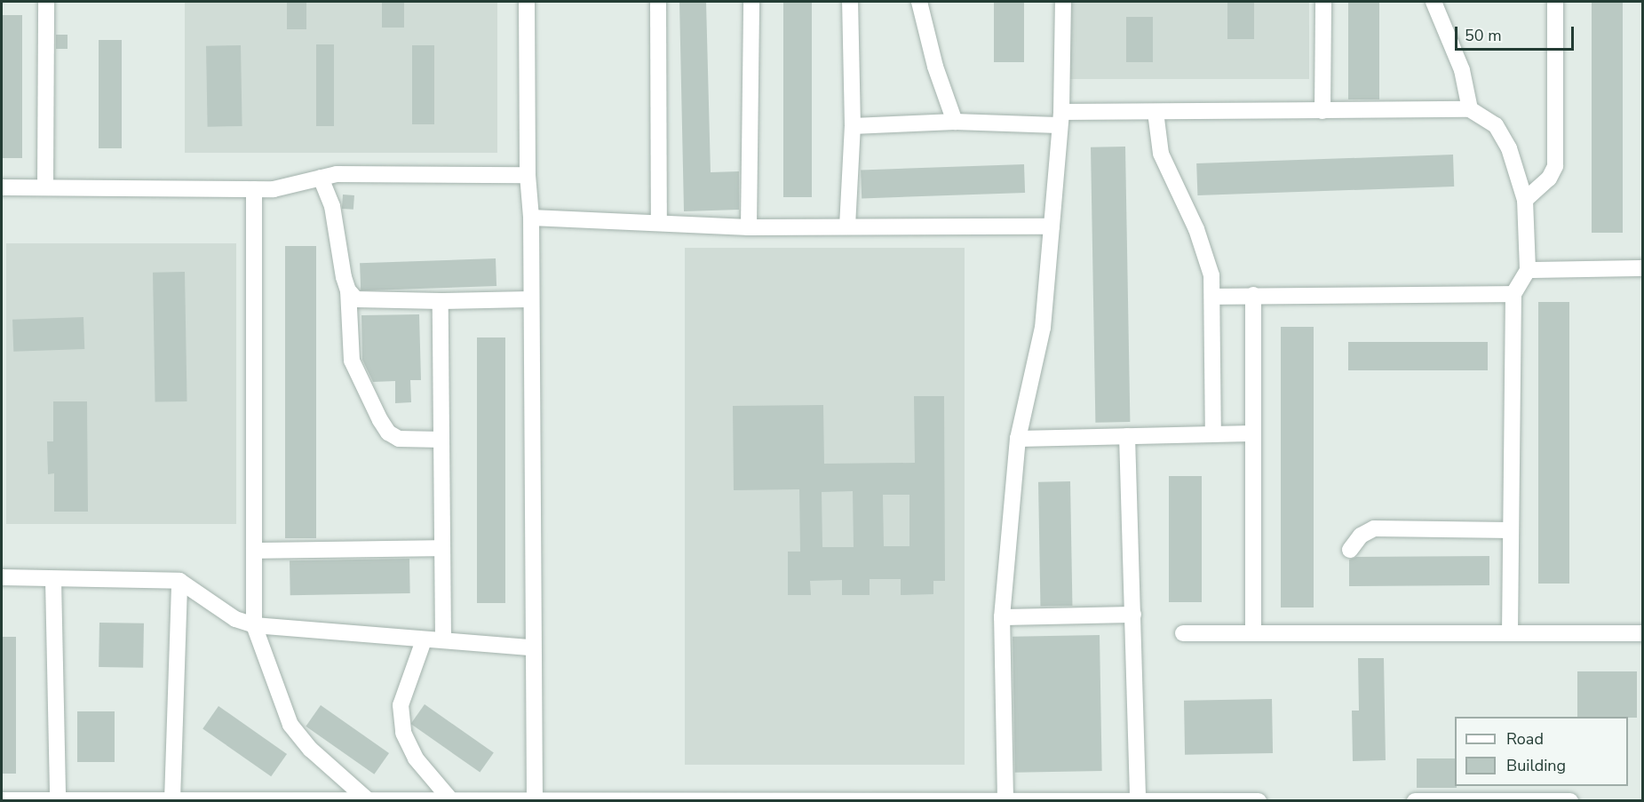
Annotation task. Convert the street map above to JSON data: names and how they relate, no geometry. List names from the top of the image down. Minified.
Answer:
{"legend":["Road","Building"],"scale_bar":"50 m"}
